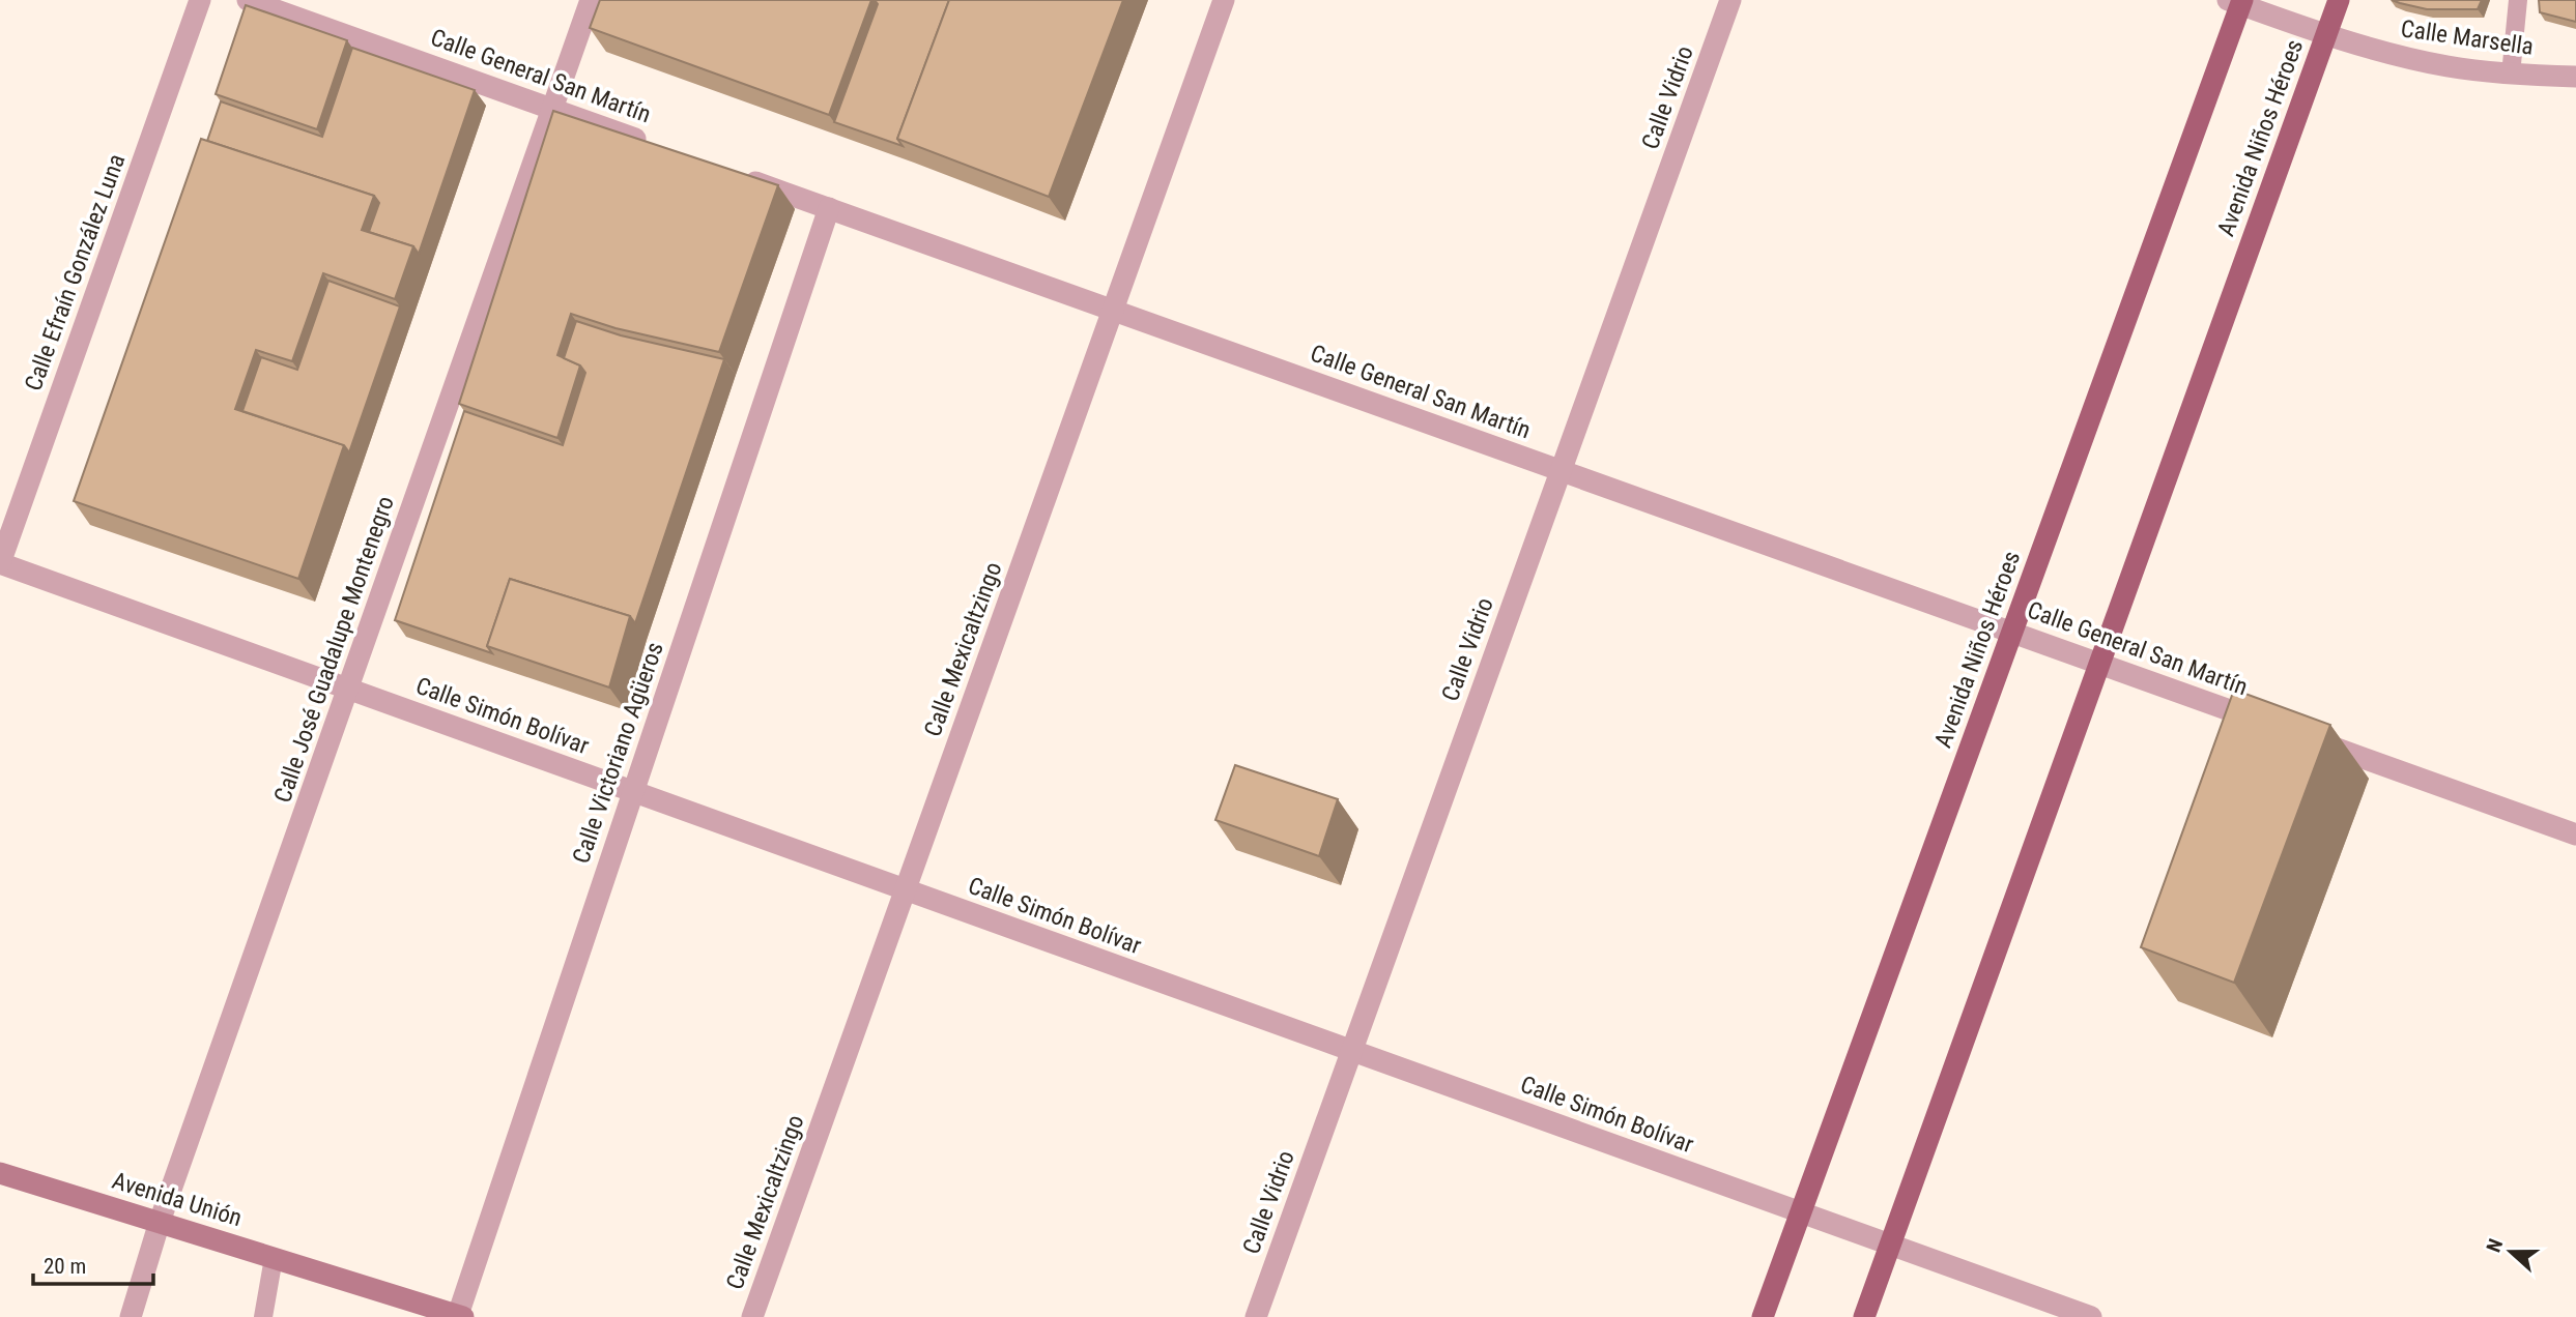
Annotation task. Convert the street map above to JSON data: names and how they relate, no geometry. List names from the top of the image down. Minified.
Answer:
{"streets":{"main road":["Avenida Niños Héroes","Avenida Unión"],"street":["Calle Marsella","Calle General San Martín","Calle Vidrio","Calle Efraín González Luna","Calle José Guadalupe Montenegro","Calle Mexicaltzingo","Calle Simón Bolívar","Calle Victoriano Agüeros"]},"crossings":[["Calle Marsella","Avenida Niños Héroes"],["Calle General San Martín","Calle Vidrio"],["Calle General San Martín","Avenida Niños Héroes"],["Calle General San Martín","Calle José Guadalupe Montenegro"],["Calle General San Martín","Calle Mexicaltzingo"],["Calle General San Martín","Calle Victoriano Agüeros"],["Calle Vidrio","Calle Simón Bolívar"],["Avenida Niños Héroes","Calle Simón Bolívar"],["Calle Efraín González Luna","Calle Simón Bolívar"],["Calle José Guadalupe Montenegro","Calle Simón Bolívar"],["Calle José Guadalupe Montenegro","Avenida Unión"],["Calle Mexicaltzingo","Calle Simón Bolívar"],["Calle Simón Bolívar","Calle Victoriano Agüeros"],["Calle Victoriano Agüeros","Avenida Unión"]],"scale_bar":"20 m","north":"left"}
